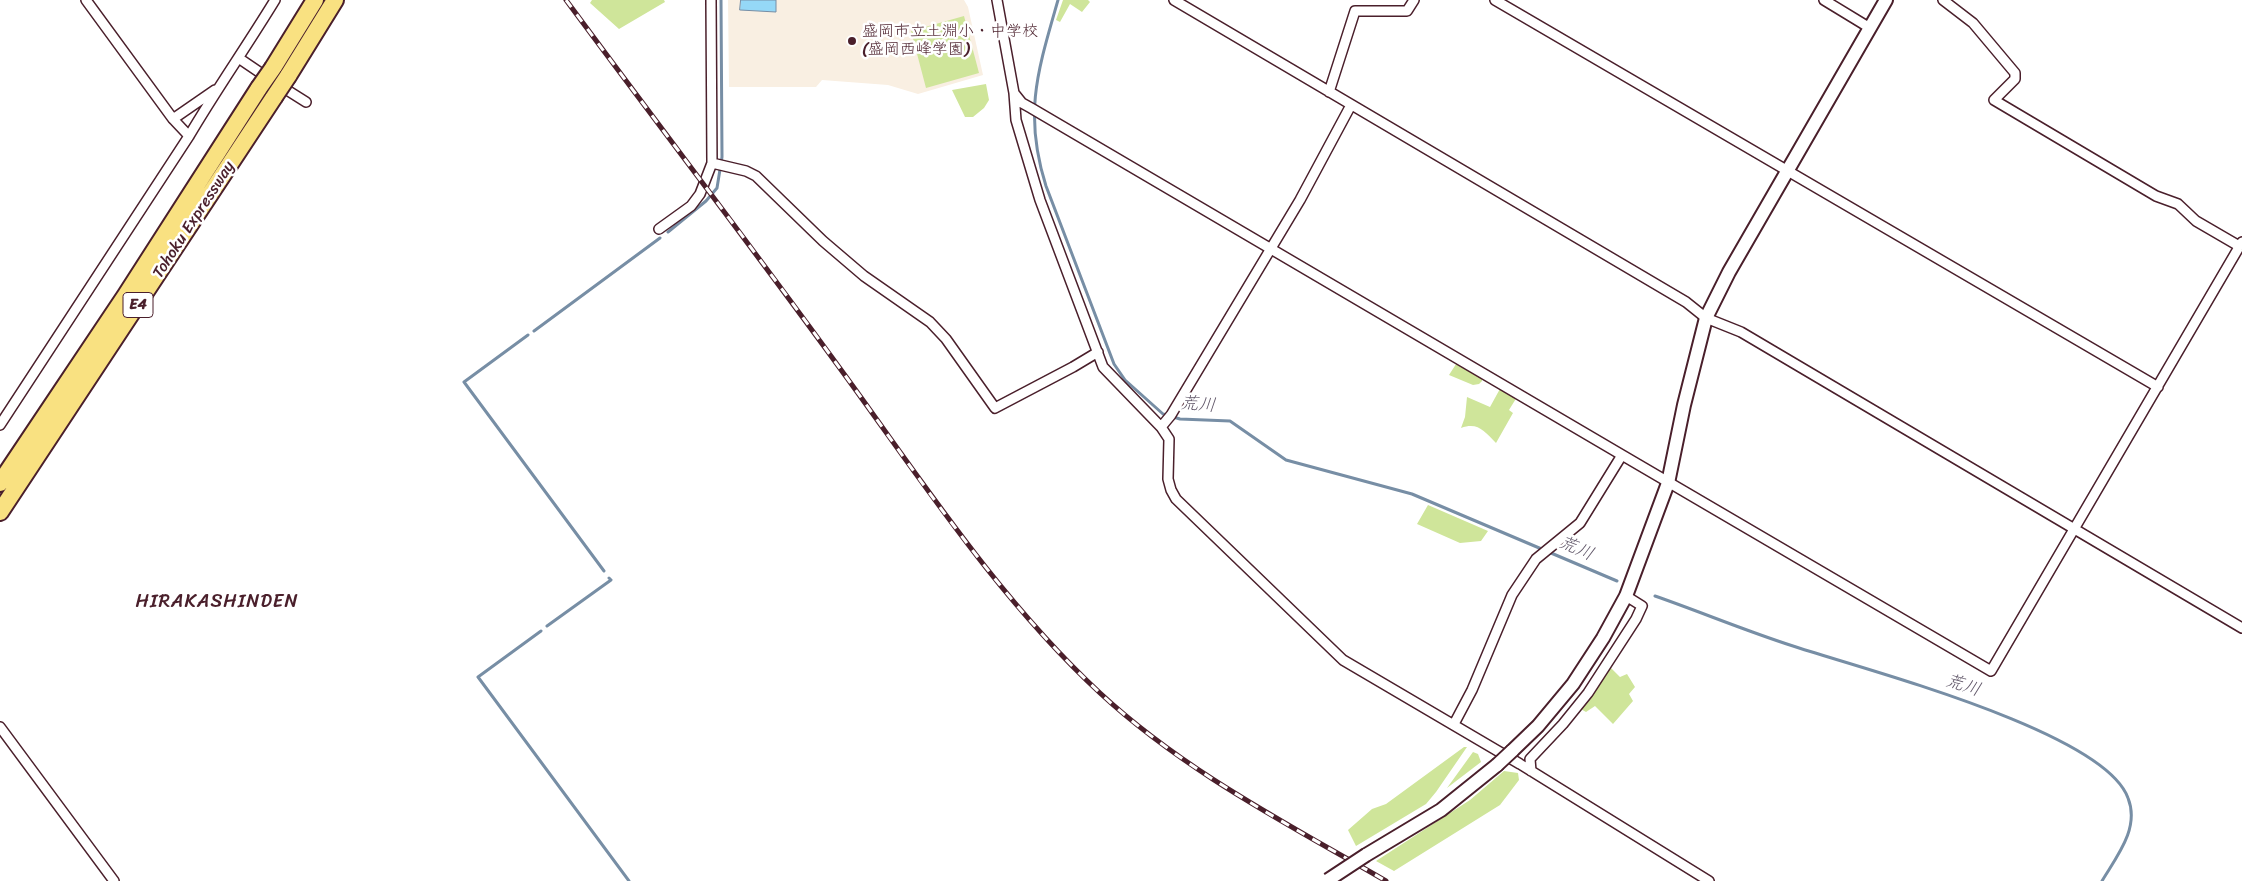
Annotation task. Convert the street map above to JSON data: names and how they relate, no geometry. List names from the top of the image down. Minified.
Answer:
{"streets":{"highway":["Tohoku Expressway","E4"]},"districts":["HIRAKASHINDEN"],"water":["荒川"],"places":["盛岡市立土淵小・中学校 (盛岡西峰学園)"]}
